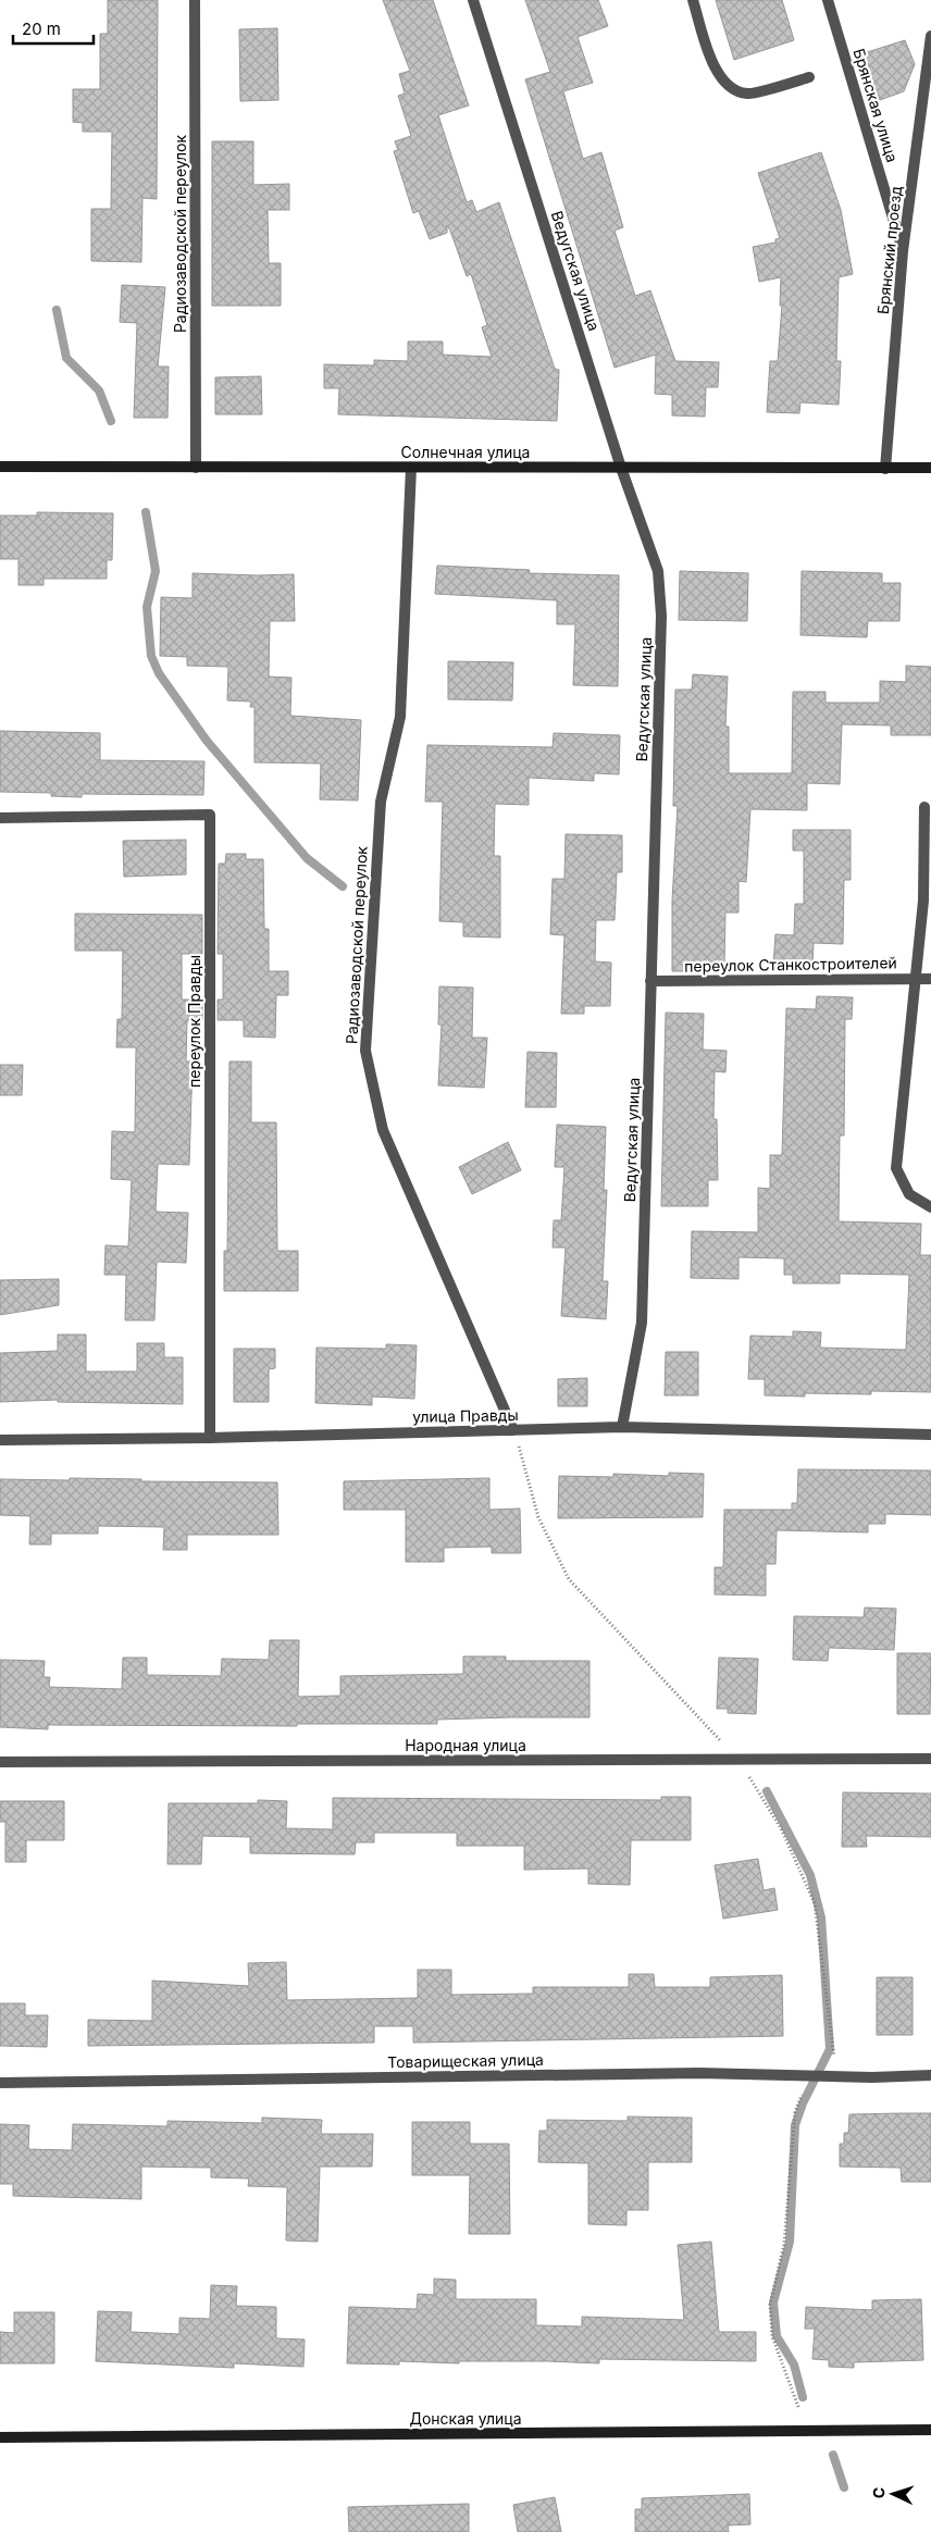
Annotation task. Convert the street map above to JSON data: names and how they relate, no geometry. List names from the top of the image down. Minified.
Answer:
{"streets":{"main road":["Солнечная улица","Донская улица"],"street":["Брянская улица","Радиозаводской переулок","Брянский проезд","Ведугская улица","переулок Станкостроителей","переулок Правды","улица Правды","Народная улица","Товарищеская улица"]},"crossings":[["Брянская улица","Брянский проезд"],["Радиозаводской переулок","Солнечная улица"],["Радиозаводской переулок","улица Правды"],["Брянский проезд","Солнечная улица"],["Ведугская улица","Солнечная улица"],["Ведугская улица","переулок Станкостроителей"],["Ведугская улица","улица Правды"],["переулок Правды","улица Правды"]],"scale_bar":"20 m","north":"left"}
